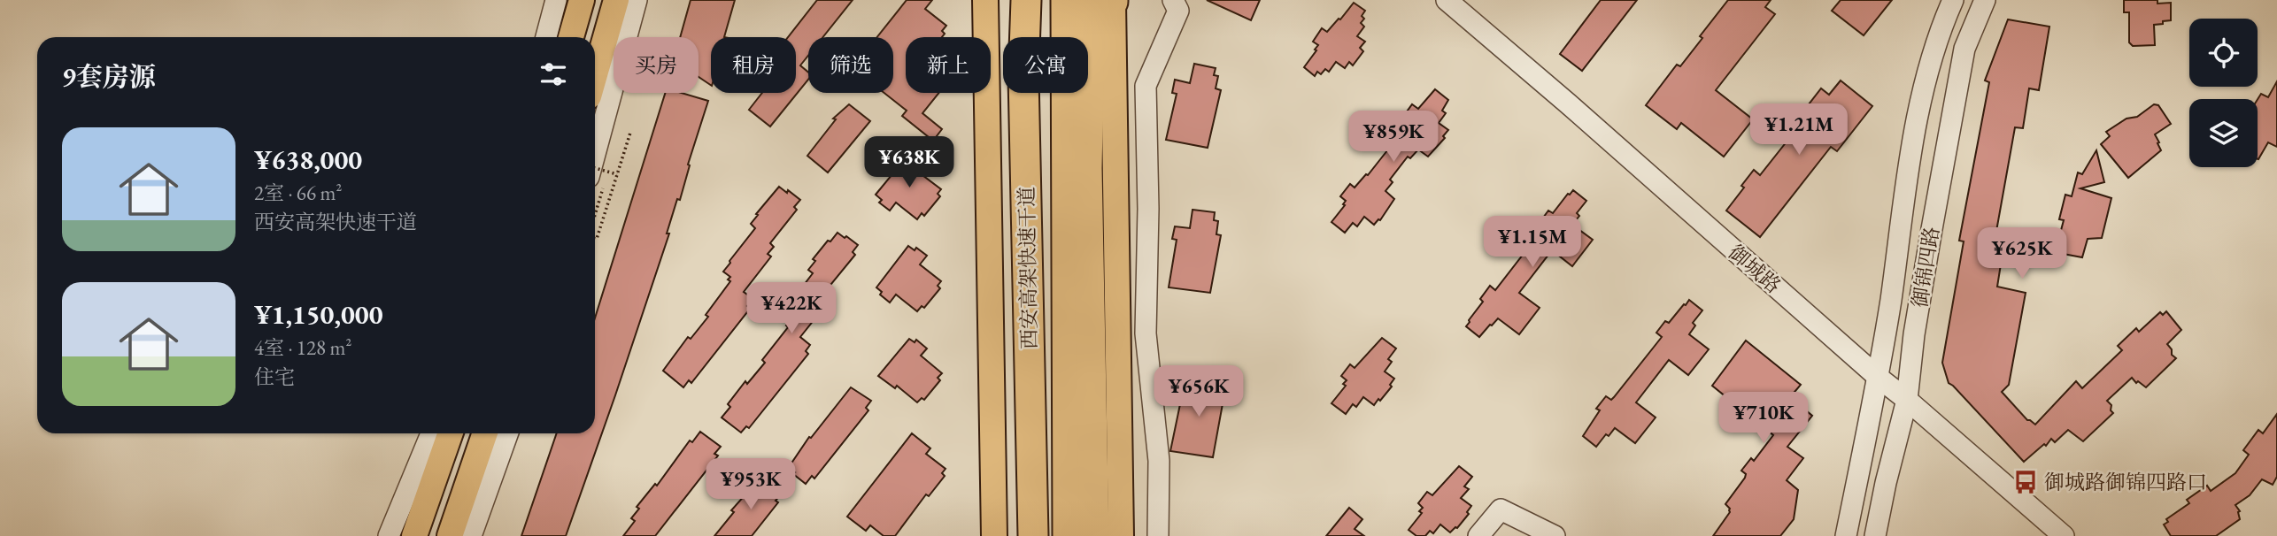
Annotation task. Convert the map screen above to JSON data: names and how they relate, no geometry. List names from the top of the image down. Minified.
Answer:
{"streets":{"highway":["西安高架快速干道"],"street":["御锦四路","御城路"]},"crossings":[["御锦四路","御城路"]],"places":{"bus stop":["御城路御锦四路口"]},"page":{"chip":["买房","租房","筛选","新上","公寓"],"heading":"9套房源","price":["¥1.21M","¥859K","¥638K","¥1.15M","¥625K","¥422K","¥656K","¥710K","¥953K"],"list":[{"name":"¥638,000","note":"2室 · 66 m² · 西安高架快速干道"},{"name":"¥1,150,000","note":"4室 · 128 m² · 住宅"}]}}
